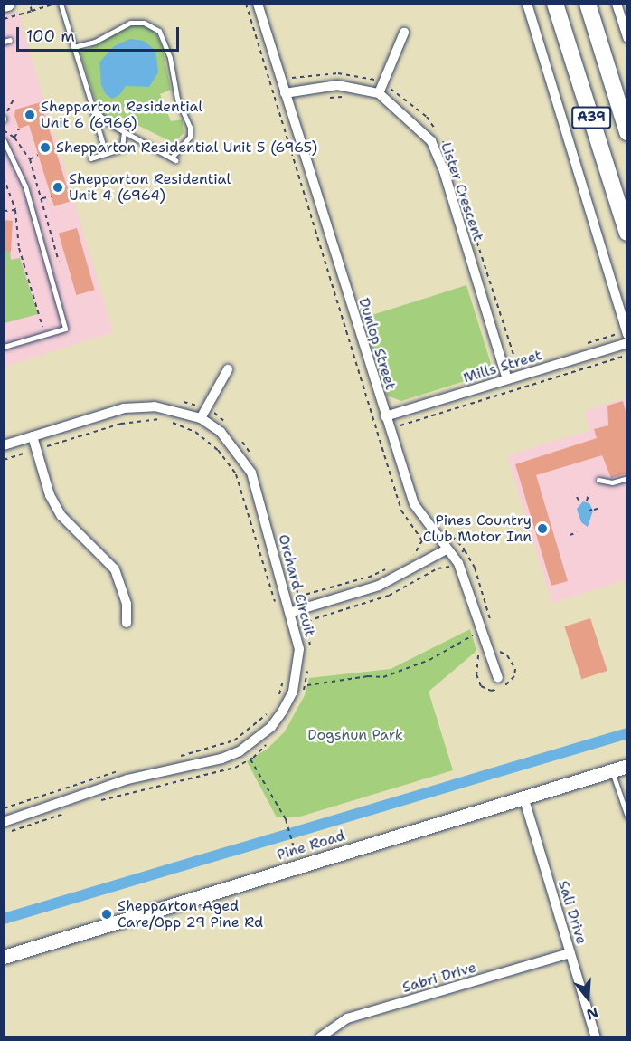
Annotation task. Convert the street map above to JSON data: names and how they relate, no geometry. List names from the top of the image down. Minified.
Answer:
{"streets":{"highway":["A39"],"street":["Lister Crescent","Dunlop Street","Mills Street","Orchard Circuit","Pine Road","Sali Drive","Sabri Drive"]},"crossings":[["Lister Crescent","Mills Street"],["Dunlop Street","Mills Street"],["Pine Road","Sali Drive"],["Sali Drive","Sabri Drive"]],"parks":["Dogshun Park"],"places":["Shepparton Residential Unit 6 (6966)","Shepparton Residential Unit 5 (6965)","Shepparton Residential Unit 4 (6964)","Pines Country Club Motor Inn","Shepparton Aged Care/Opp 29 Pine Rd"],"scale_bar":"100 m","north":"bottom"}
